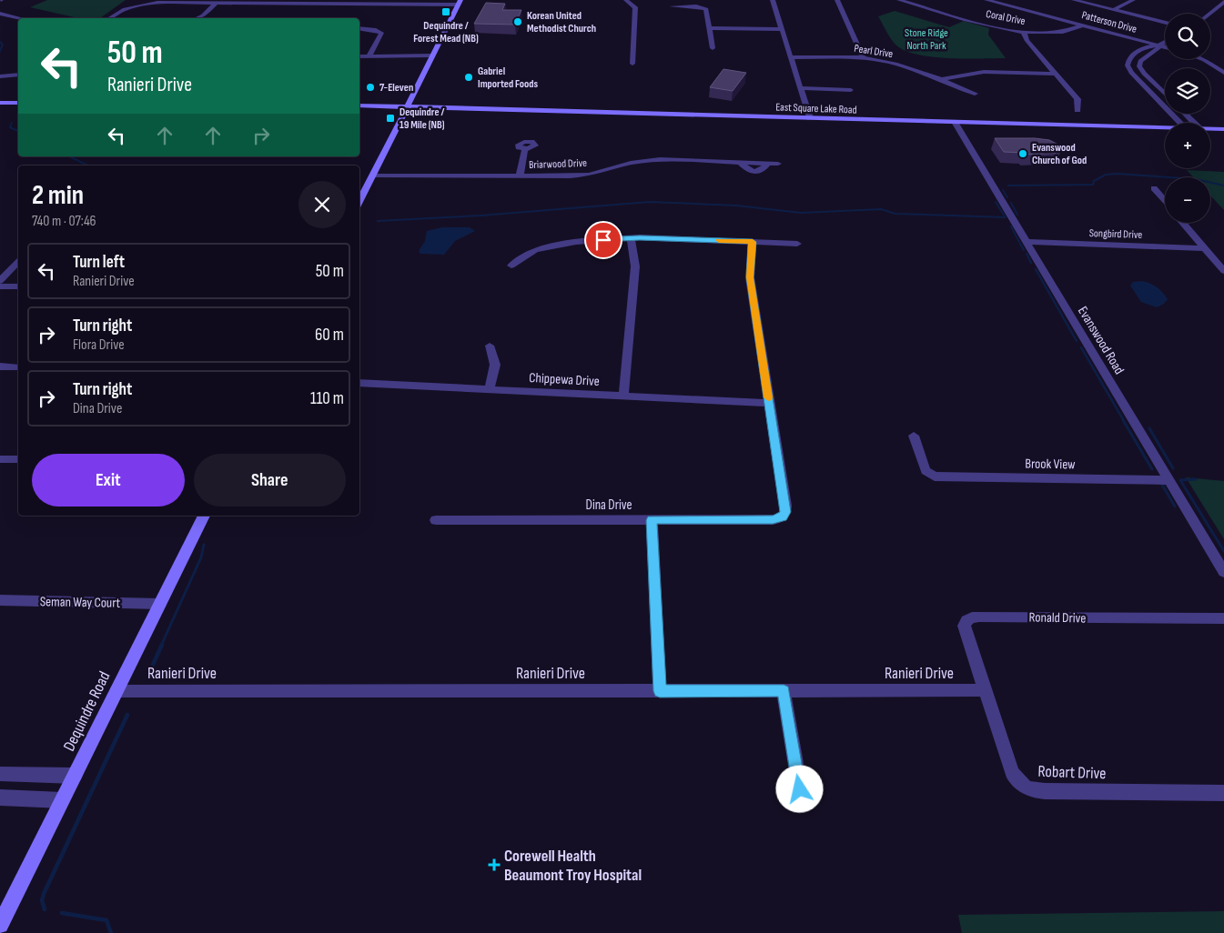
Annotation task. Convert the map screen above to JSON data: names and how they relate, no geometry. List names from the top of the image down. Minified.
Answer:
{"streets":{"main road":["East Square Lake Road","Dequindre Road"],"street":["Coral Drive","Patterson Drive","Pearl Drive","Briarwood Drive","Songbird Drive","Evanswood Road","Chippewa Drive","Brook View","Dina Drive","Seman Way Court","Ronald Drive","Ranieri Drive","Robart Drive"]},"crossings":[["Coral Drive","Patterson Drive"],["East Square Lake Road","Evanswood Road"],["Songbird Drive","Evanswood Road"],["Evanswood Road","Brook View"],["Chippewa Drive","Dina Drive"],["Seman Way Court","Dequindre Road"],["Ronald Drive","Ranieri Drive"],["Ronald Drive","Robart Drive"],["Ranieri Drive","Dequindre Road"],["Ranieri Drive","Robart Drive"]],"parks":["Stone Ridge North Park"],"places":{"transit":["Dequindre / Forest Mead (NB)","Dequindre / 19 Mile (NB)"],"other":["Korean United Methodist Church","Gabriel Imported Foods","7-Eleven","Evanswood Church of God"],"health":["Corewell Health Beaumont Troy Hospital"]},"page":{"map_buttons":["+","−"],"turn":["50 m","Ranieri Drive"],"heading":["2 min","740 m · 07:46"],"list":[{"name":"Turn left","note":"Ranieri Drive","value":"50 m"},{"name":"Turn right","note":"Flora Drive","value":"60 m"},{"name":"Turn right","note":"Dina Drive","value":"110 m"}],"buttons":["Exit","Share"]}}
